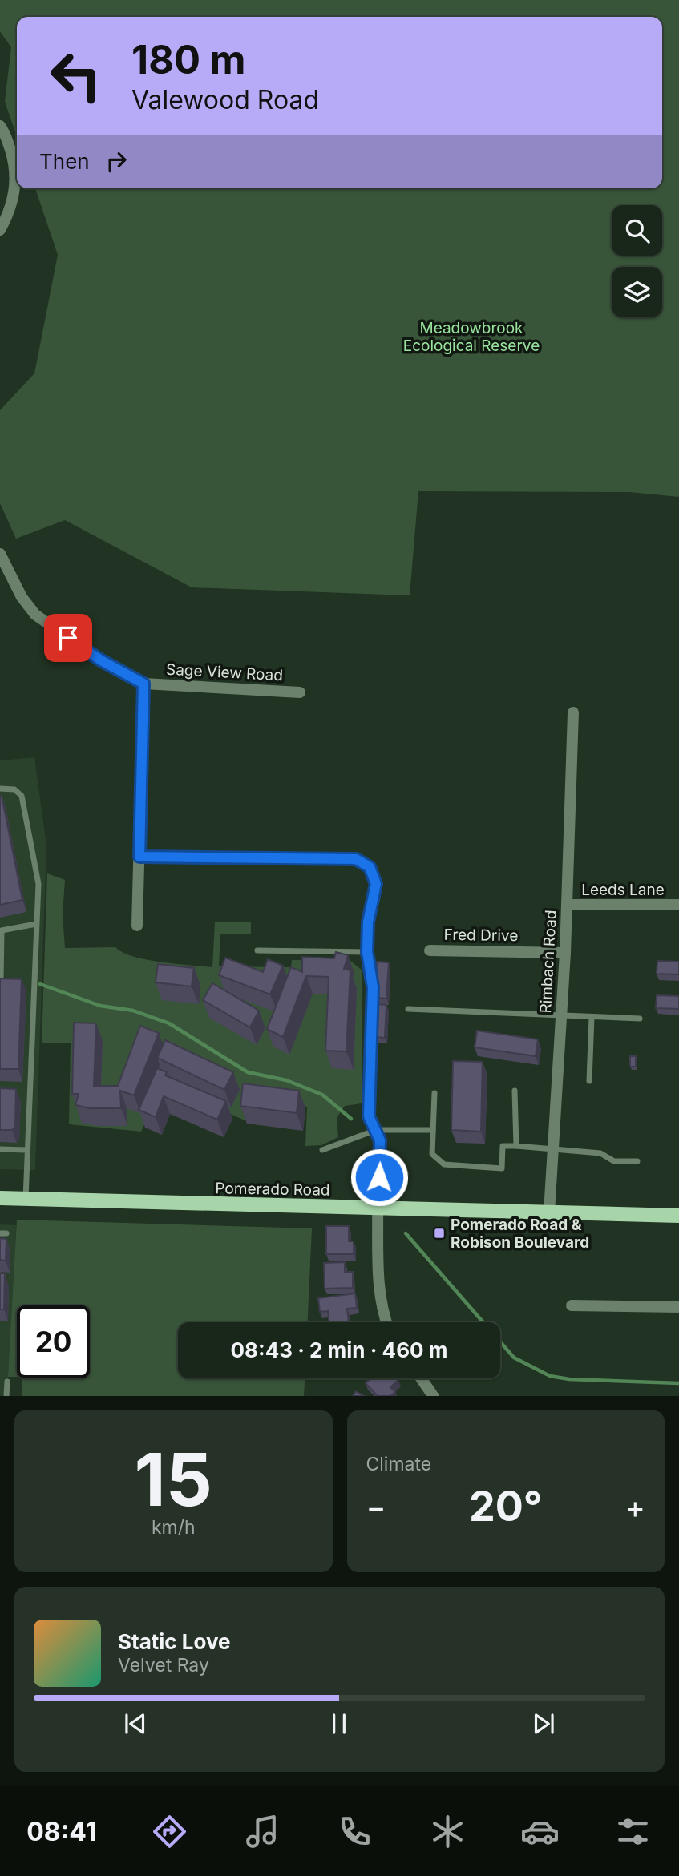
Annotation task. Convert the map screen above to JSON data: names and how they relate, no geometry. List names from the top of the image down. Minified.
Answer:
{"streets":{"main road":["Pomerado Road"],"street":["Sage View Road","Leeds Lane","Fred Drive","Rimbach Road"]},"crossings":[["Leeds Lane","Rimbach Road"],["Fred Drive","Rimbach Road"],["Rimbach Road","Pomerado Road"]],"parks":["Meadowbrook Ecological Reserve"],"places":{"transit":["Pomerado Road & Robison Boulevard"]},"page":{"turn":["180 m","Valewood Road"],"then":"Then","limit":"20","trip":"08:43 · 2 min · 460 m","tile":[["15","km/h"],"Climate"],"heat":["−","20°","+"],"song":["Static Love","Velvet Ray"],"tabs":"08:41"}}
